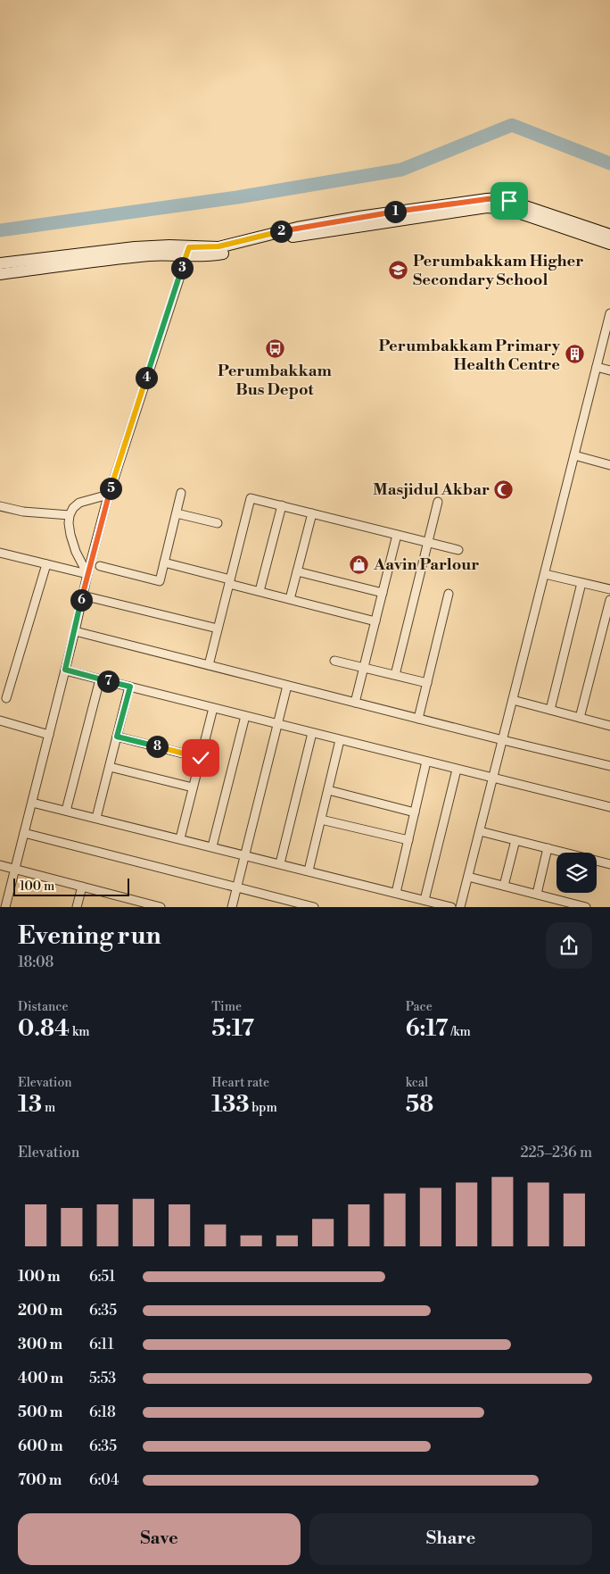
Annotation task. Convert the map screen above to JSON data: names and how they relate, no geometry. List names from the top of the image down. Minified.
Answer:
{"places":{"school or university":["Perumbakkam Higher Secondary School"],"bus stop":["Perumbakkam Bus Depot"],"building":["Perumbakkam Primary Health Centre"],"mosque":["Masjidul Akbar"],"shop":["Aavin Parlour"]},"scale_bar":"100 m","page":{"pins":["1","2","3","4","5","6","7","8"],"scale":"100 m","heading":["Evening run","18:08"],"stats":[["Distance","0.84 km"],["Time","5:17"],["Pace","6:17 /km"],["Elevation","13 m"],["Heart rate","133 bpm"],["kcal","58"]],"chart":["Elevation","225–236 m"],"list":[{"name":"100 m","note":"6:51"},{"name":"200 m","note":"6:35"},{"name":"300 m","note":"6:11"},{"name":"400 m","note":"5:53"},{"name":"500 m","note":"6:18"},{"name":"600 m","note":"6:35"},{"name":"700 m","note":"6:04"}],"buttons":["Save","Share"]}}
